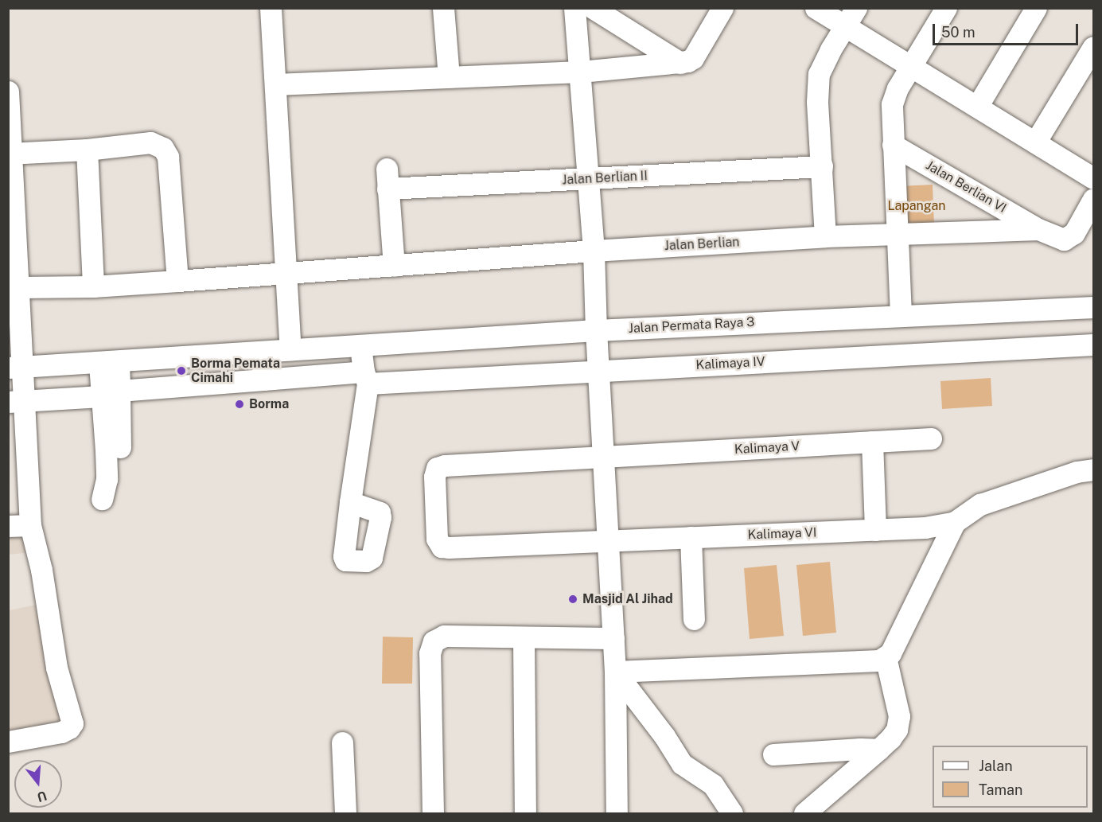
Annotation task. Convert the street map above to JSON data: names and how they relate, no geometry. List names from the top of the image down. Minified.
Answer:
{"streets":{"street":["Jalan Berlian II","Jalan Berlian VI","Jalan Berlian","Jalan Permata Raya 3","Kalimaya IV","Kalimaya V","Kalimaya VI"]},"crossings":[["Jalan Berlian II","Jalan Berlian"],["Jalan Berlian VI","Jalan Berlian"],["Kalimaya V","Kalimaya VI"]],"parks":["Lapangan"],"places":["Borma Pemata Cimahi","Borma","Masjid Al Jihad"],"legend":["Jalan","Taman"],"scale_bar":"50 m","north":"bottom"}
